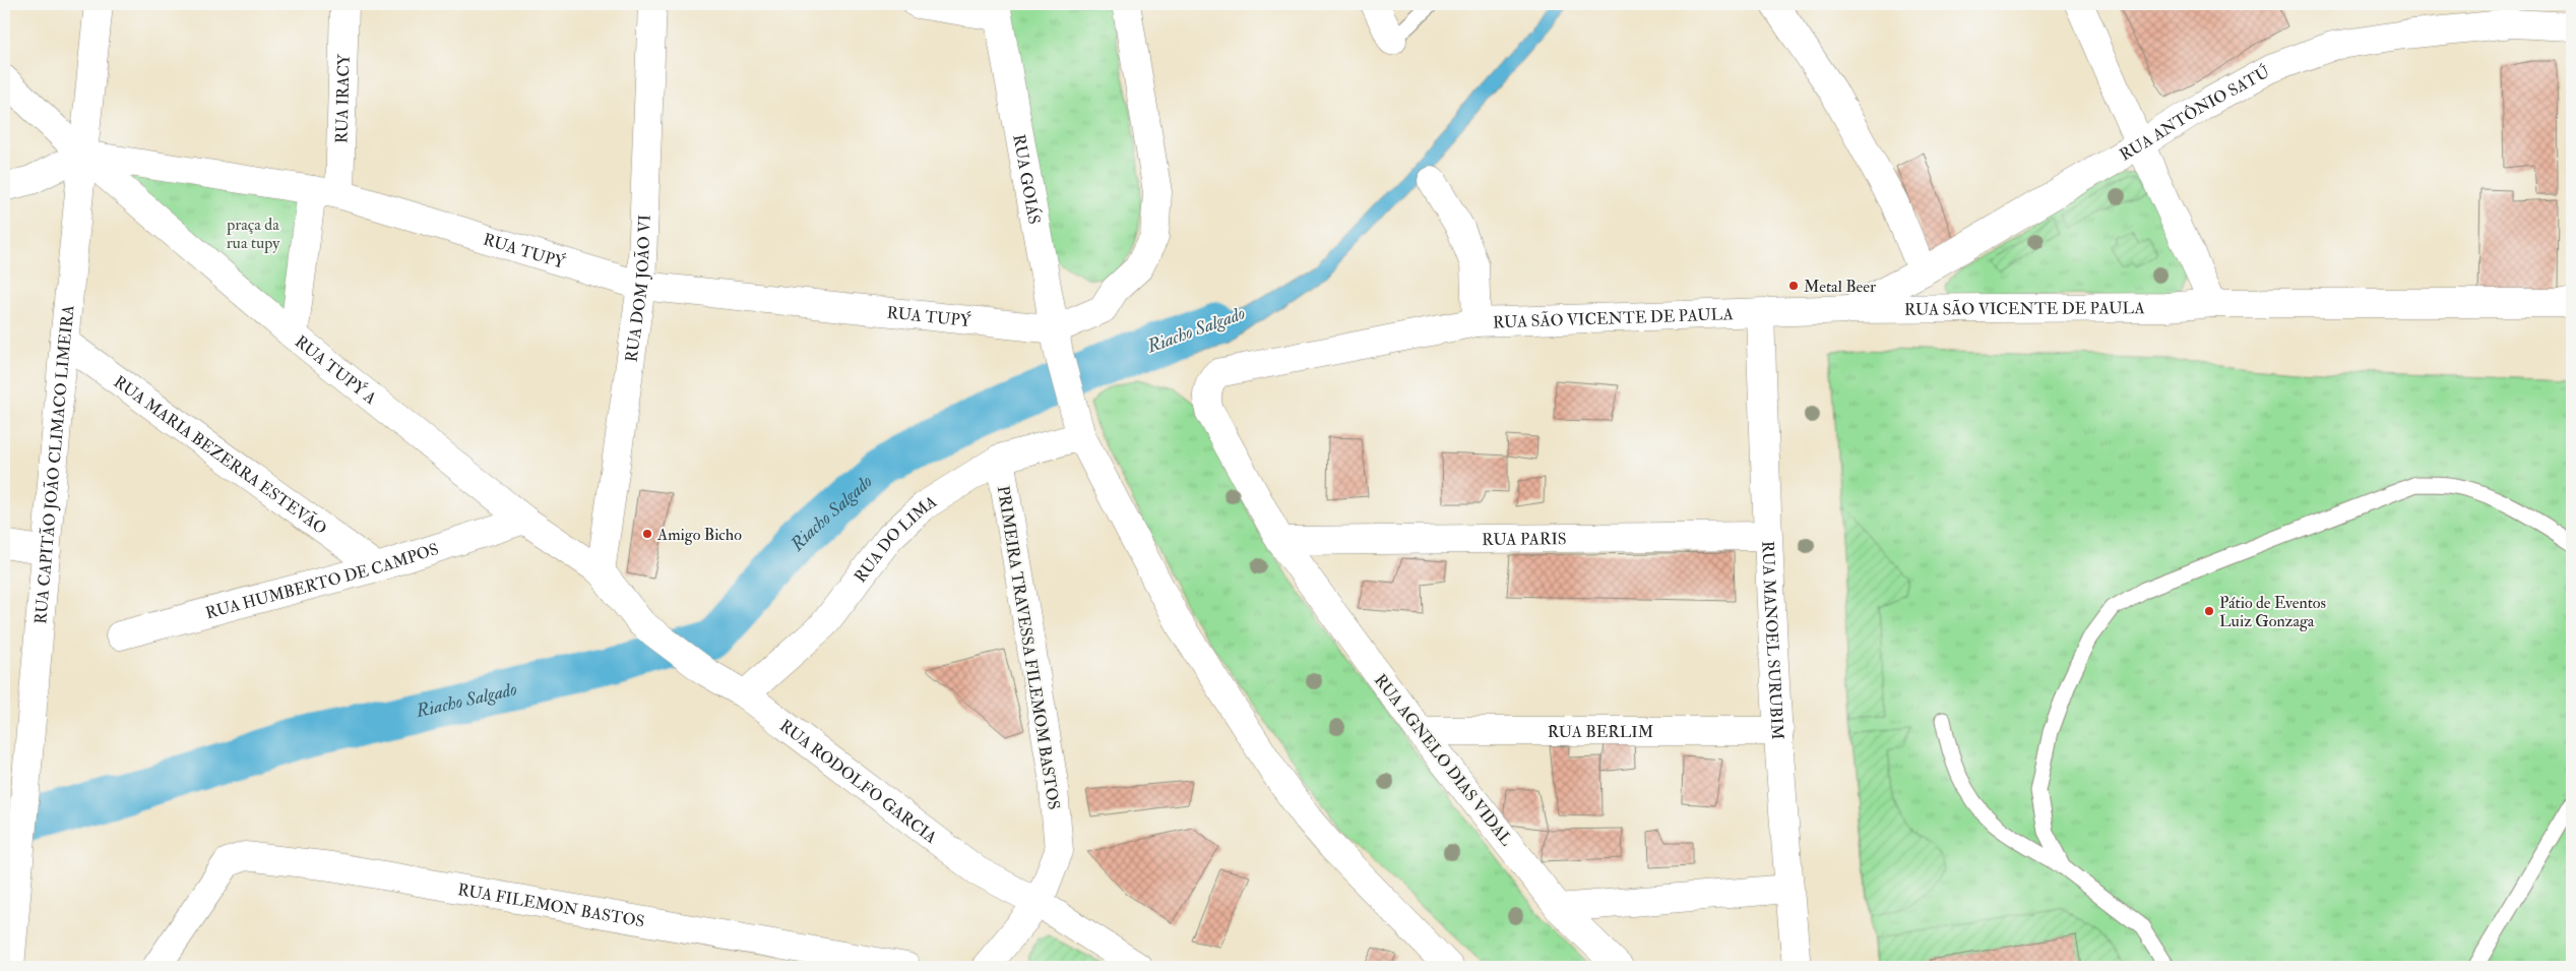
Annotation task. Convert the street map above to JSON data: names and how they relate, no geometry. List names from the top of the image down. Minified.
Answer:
{"streets":{"street":["RUA IRACY","RUA ANTÔNIO SATÚ","RUA GOIÁS","RUA TUPÝ","RUA DOM JOÃO VI","RUA SÃO VICENTE DE PAULA","RUA TUPÝ A","RUA MARIA BEZERRA ESTEVÃO","RUA CAPITÃO JOÃO CLIMACO LIMEIRA","RUA PARIS","RUA DO LIMA","RUA HUMBERTO DE CAMPOS","RUA MANOEL SURUBIM","PRIMEIRA TRAVESSA FILEMOM BASTOS","RUA BERLIM","RUA AGNELO DIAS VIDAL","RUA RODOLFO GARCIA","RUA FILEMON BASTOS"]},"crossings":[["RUA IRACY","RUA TUPÝ"],["RUA ANTÔNIO SATÚ","RUA SÃO VICENTE DE PAULA"],["RUA GOIÁS","RUA TUPÝ"],["RUA GOIÁS","RUA DO LIMA"],["RUA TUPÝ","RUA DOM JOÃO VI"],["RUA TUPÝ","RUA TUPÝ A"],["RUA TUPÝ","RUA CAPITÃO JOÃO CLIMACO LIMEIRA"],["RUA DOM JOÃO VI","RUA TUPÝ A"],["RUA DOM JOÃO VI","RUA RODOLFO GARCIA"],["RUA SÃO VICENTE DE PAULA","RUA PARIS"],["RUA SÃO VICENTE DE PAULA","RUA MANOEL SURUBIM"],["RUA SÃO VICENTE DE PAULA","RUA AGNELO DIAS VIDAL"],["RUA TUPÝ A","RUA CAPITÃO JOÃO CLIMACO LIMEIRA"],["RUA TUPÝ A","RUA HUMBERTO DE CAMPOS"],["RUA TUPÝ A","RUA RODOLFO GARCIA"],["RUA MARIA BEZERRA ESTEVÃO","RUA CAPITÃO JOÃO CLIMACO LIMEIRA"],["RUA MARIA BEZERRA ESTEVÃO","RUA HUMBERTO DE CAMPOS"],["RUA PARIS","RUA MANOEL SURUBIM"],["RUA PARIS","RUA AGNELO DIAS VIDAL"],["RUA DO LIMA","PRIMEIRA TRAVESSA FILEMOM BASTOS"],["RUA DO LIMA","RUA RODOLFO GARCIA"],["RUA MANOEL SURUBIM","RUA BERLIM"],["PRIMEIRA TRAVESSA FILEMOM BASTOS","RUA RODOLFO GARCIA"],["RUA BERLIM","RUA AGNELO DIAS VIDAL"]],"water":["Riacho Salgado"],"parks":["praça da rua tupy"],"places":["Metal Beer","Amigo Bicho","Pátio de Eventos Luiz Gonzaga"]}
